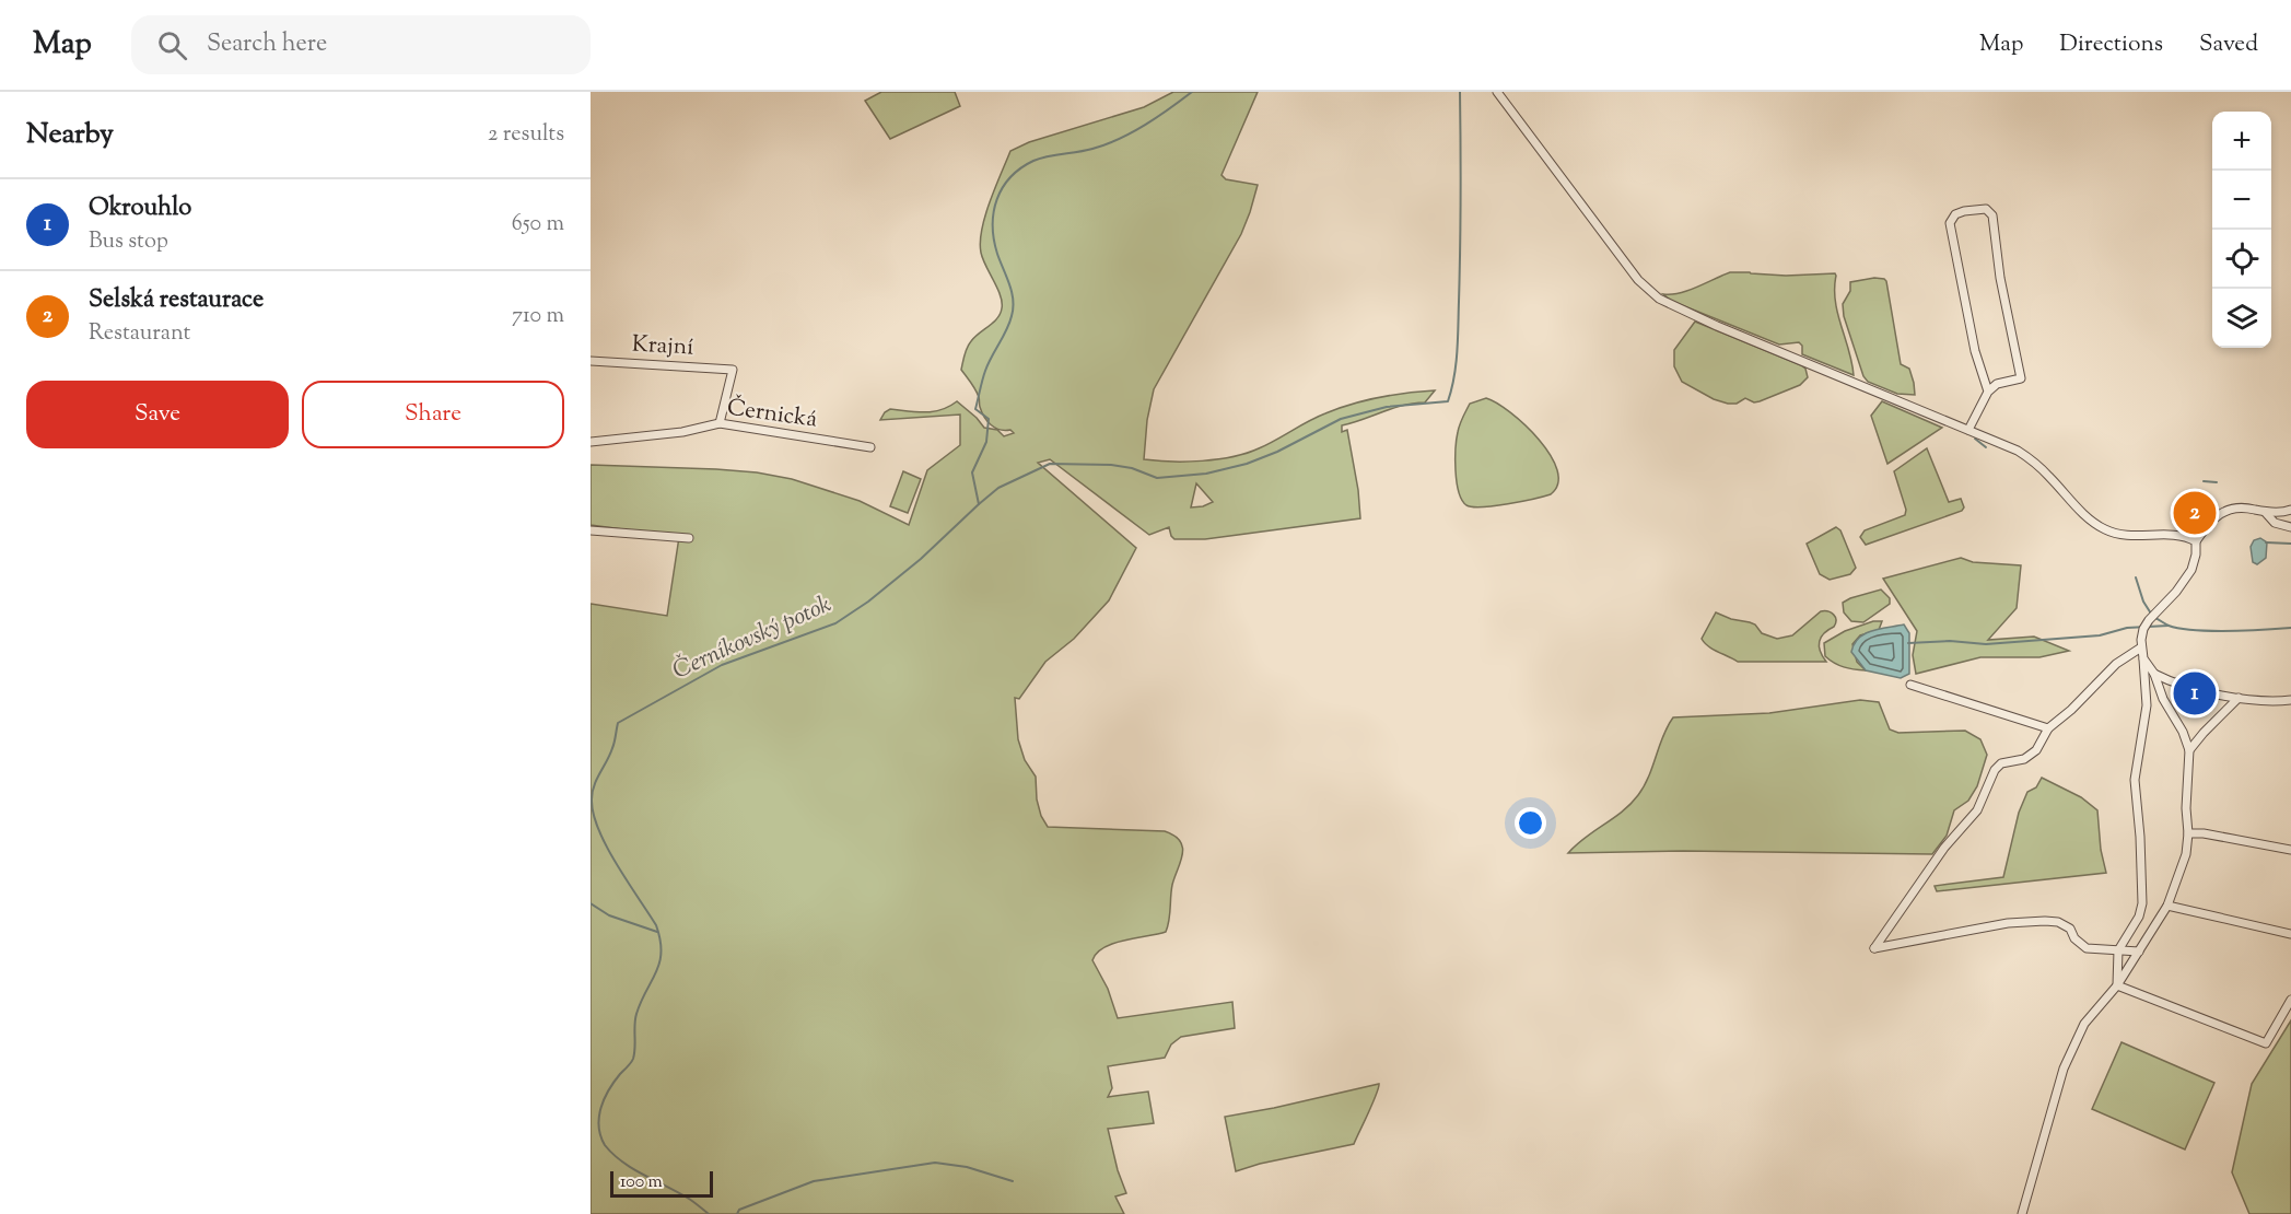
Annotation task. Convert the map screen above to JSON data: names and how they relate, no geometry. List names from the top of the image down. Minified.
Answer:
{"streets":{"street":["Krajní","Černická"]},"crossings":[["Krajní","Černická"]],"water":["Černíkovský potok"],"scale_bar":"100 m","page":{"header":"Map","search":"Search here","nav":["Map","Directions","Saved"],"heading":["Nearby","2 results"],"map_buttons":["+","−"],"list":[{"mark":"1","name":"Okrouhlo","note":"Bus stop","value":"650 m"},{"mark":"2","name":"Selská restaurace","note":"Restaurant","value":"710 m"}],"buttons":["Save","Share"],"pins":["2","1"],"scale":"100 m"}}
